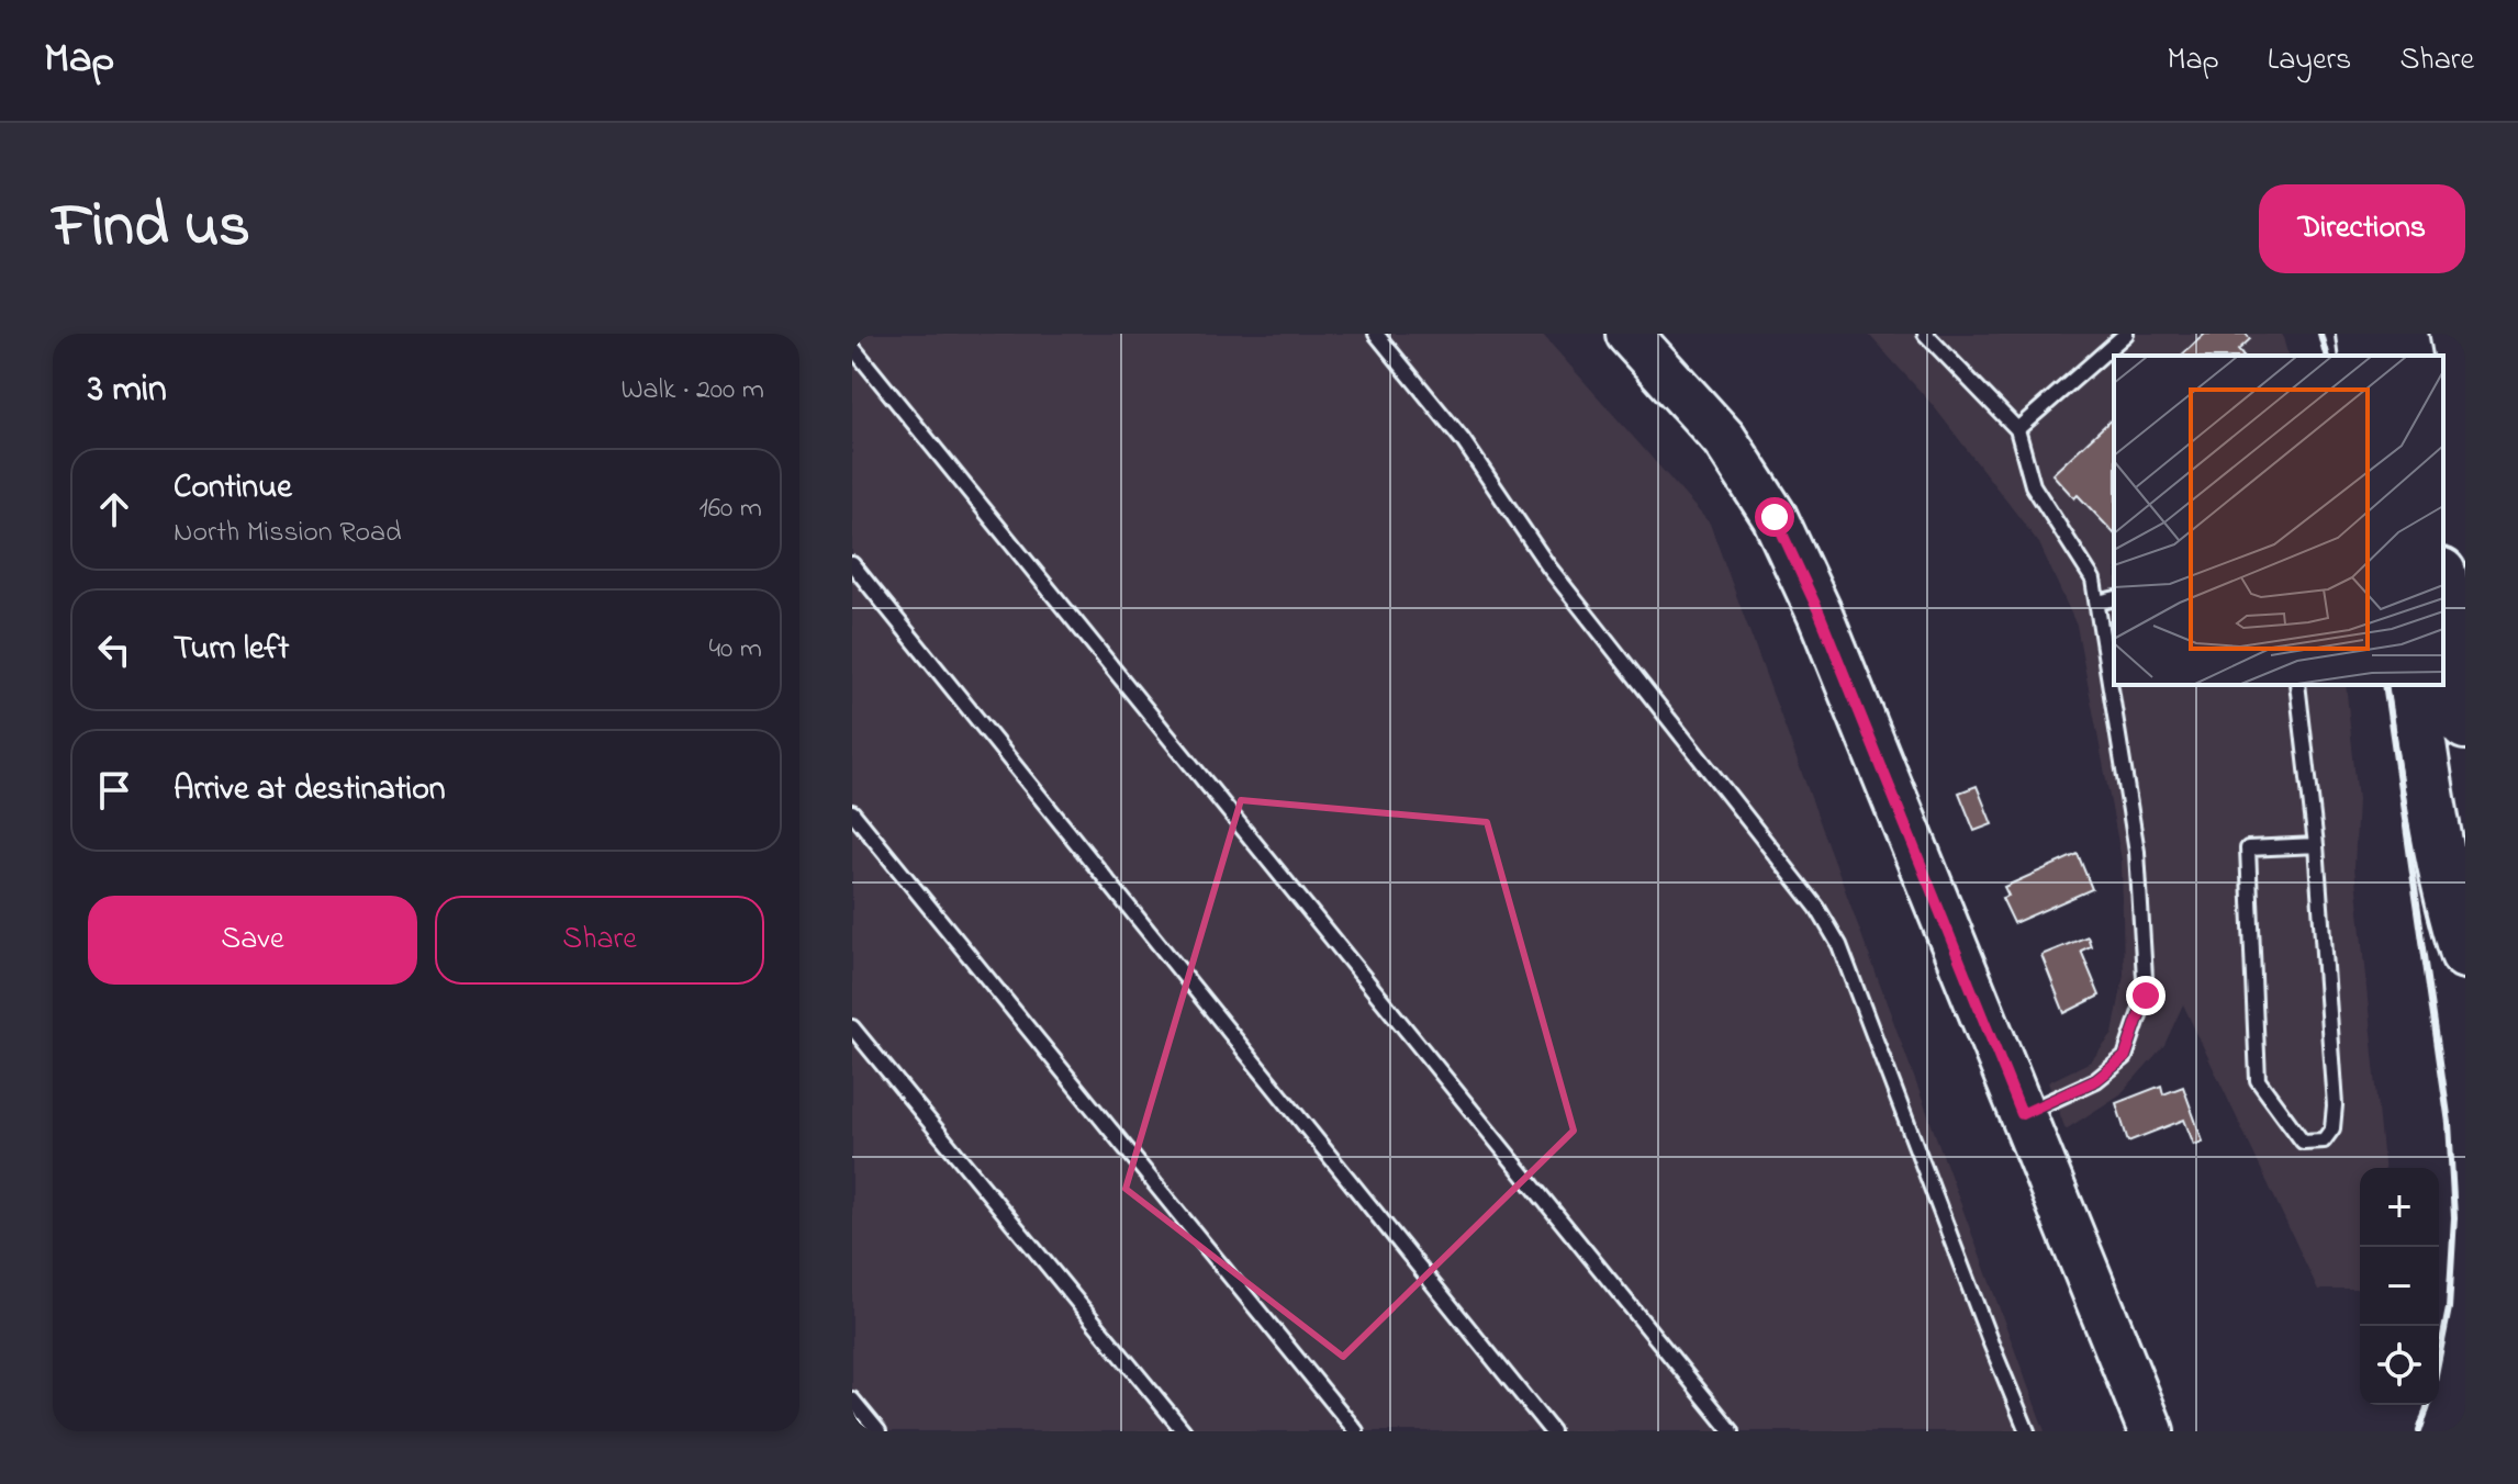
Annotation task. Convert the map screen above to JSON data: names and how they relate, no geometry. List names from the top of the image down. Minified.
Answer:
{"page":{"header":"Map","nav":["Map","Layers","Share"],"title":"Find us","buttons":["Directions",["Save","Share"]],"heading":["3 min","Walk · 200 m"],"list":[["Continue","North Mission Road","160 m"],["Turn left","40 m"],"Arrive at destination"],"map_buttons":["+","−"]}}
